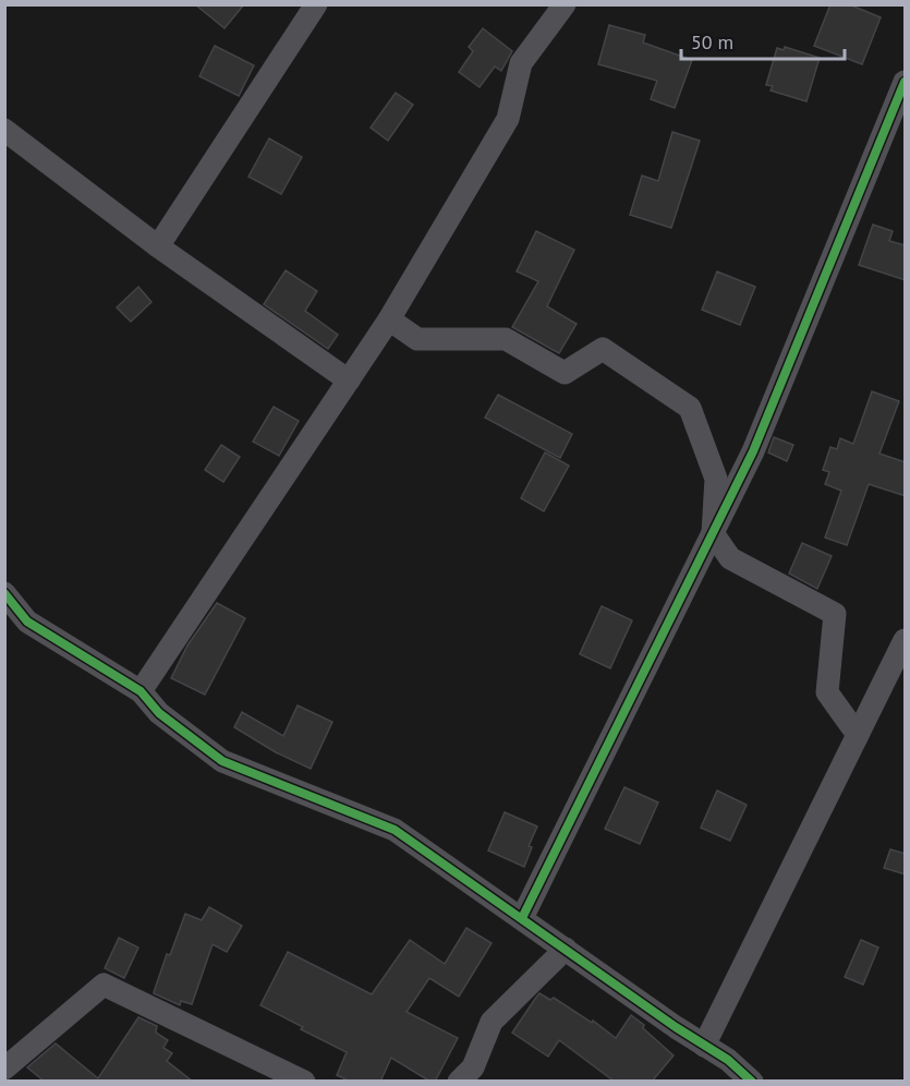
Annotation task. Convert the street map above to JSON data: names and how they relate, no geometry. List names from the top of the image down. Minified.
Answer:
{"scale_bar":"50 m"}
